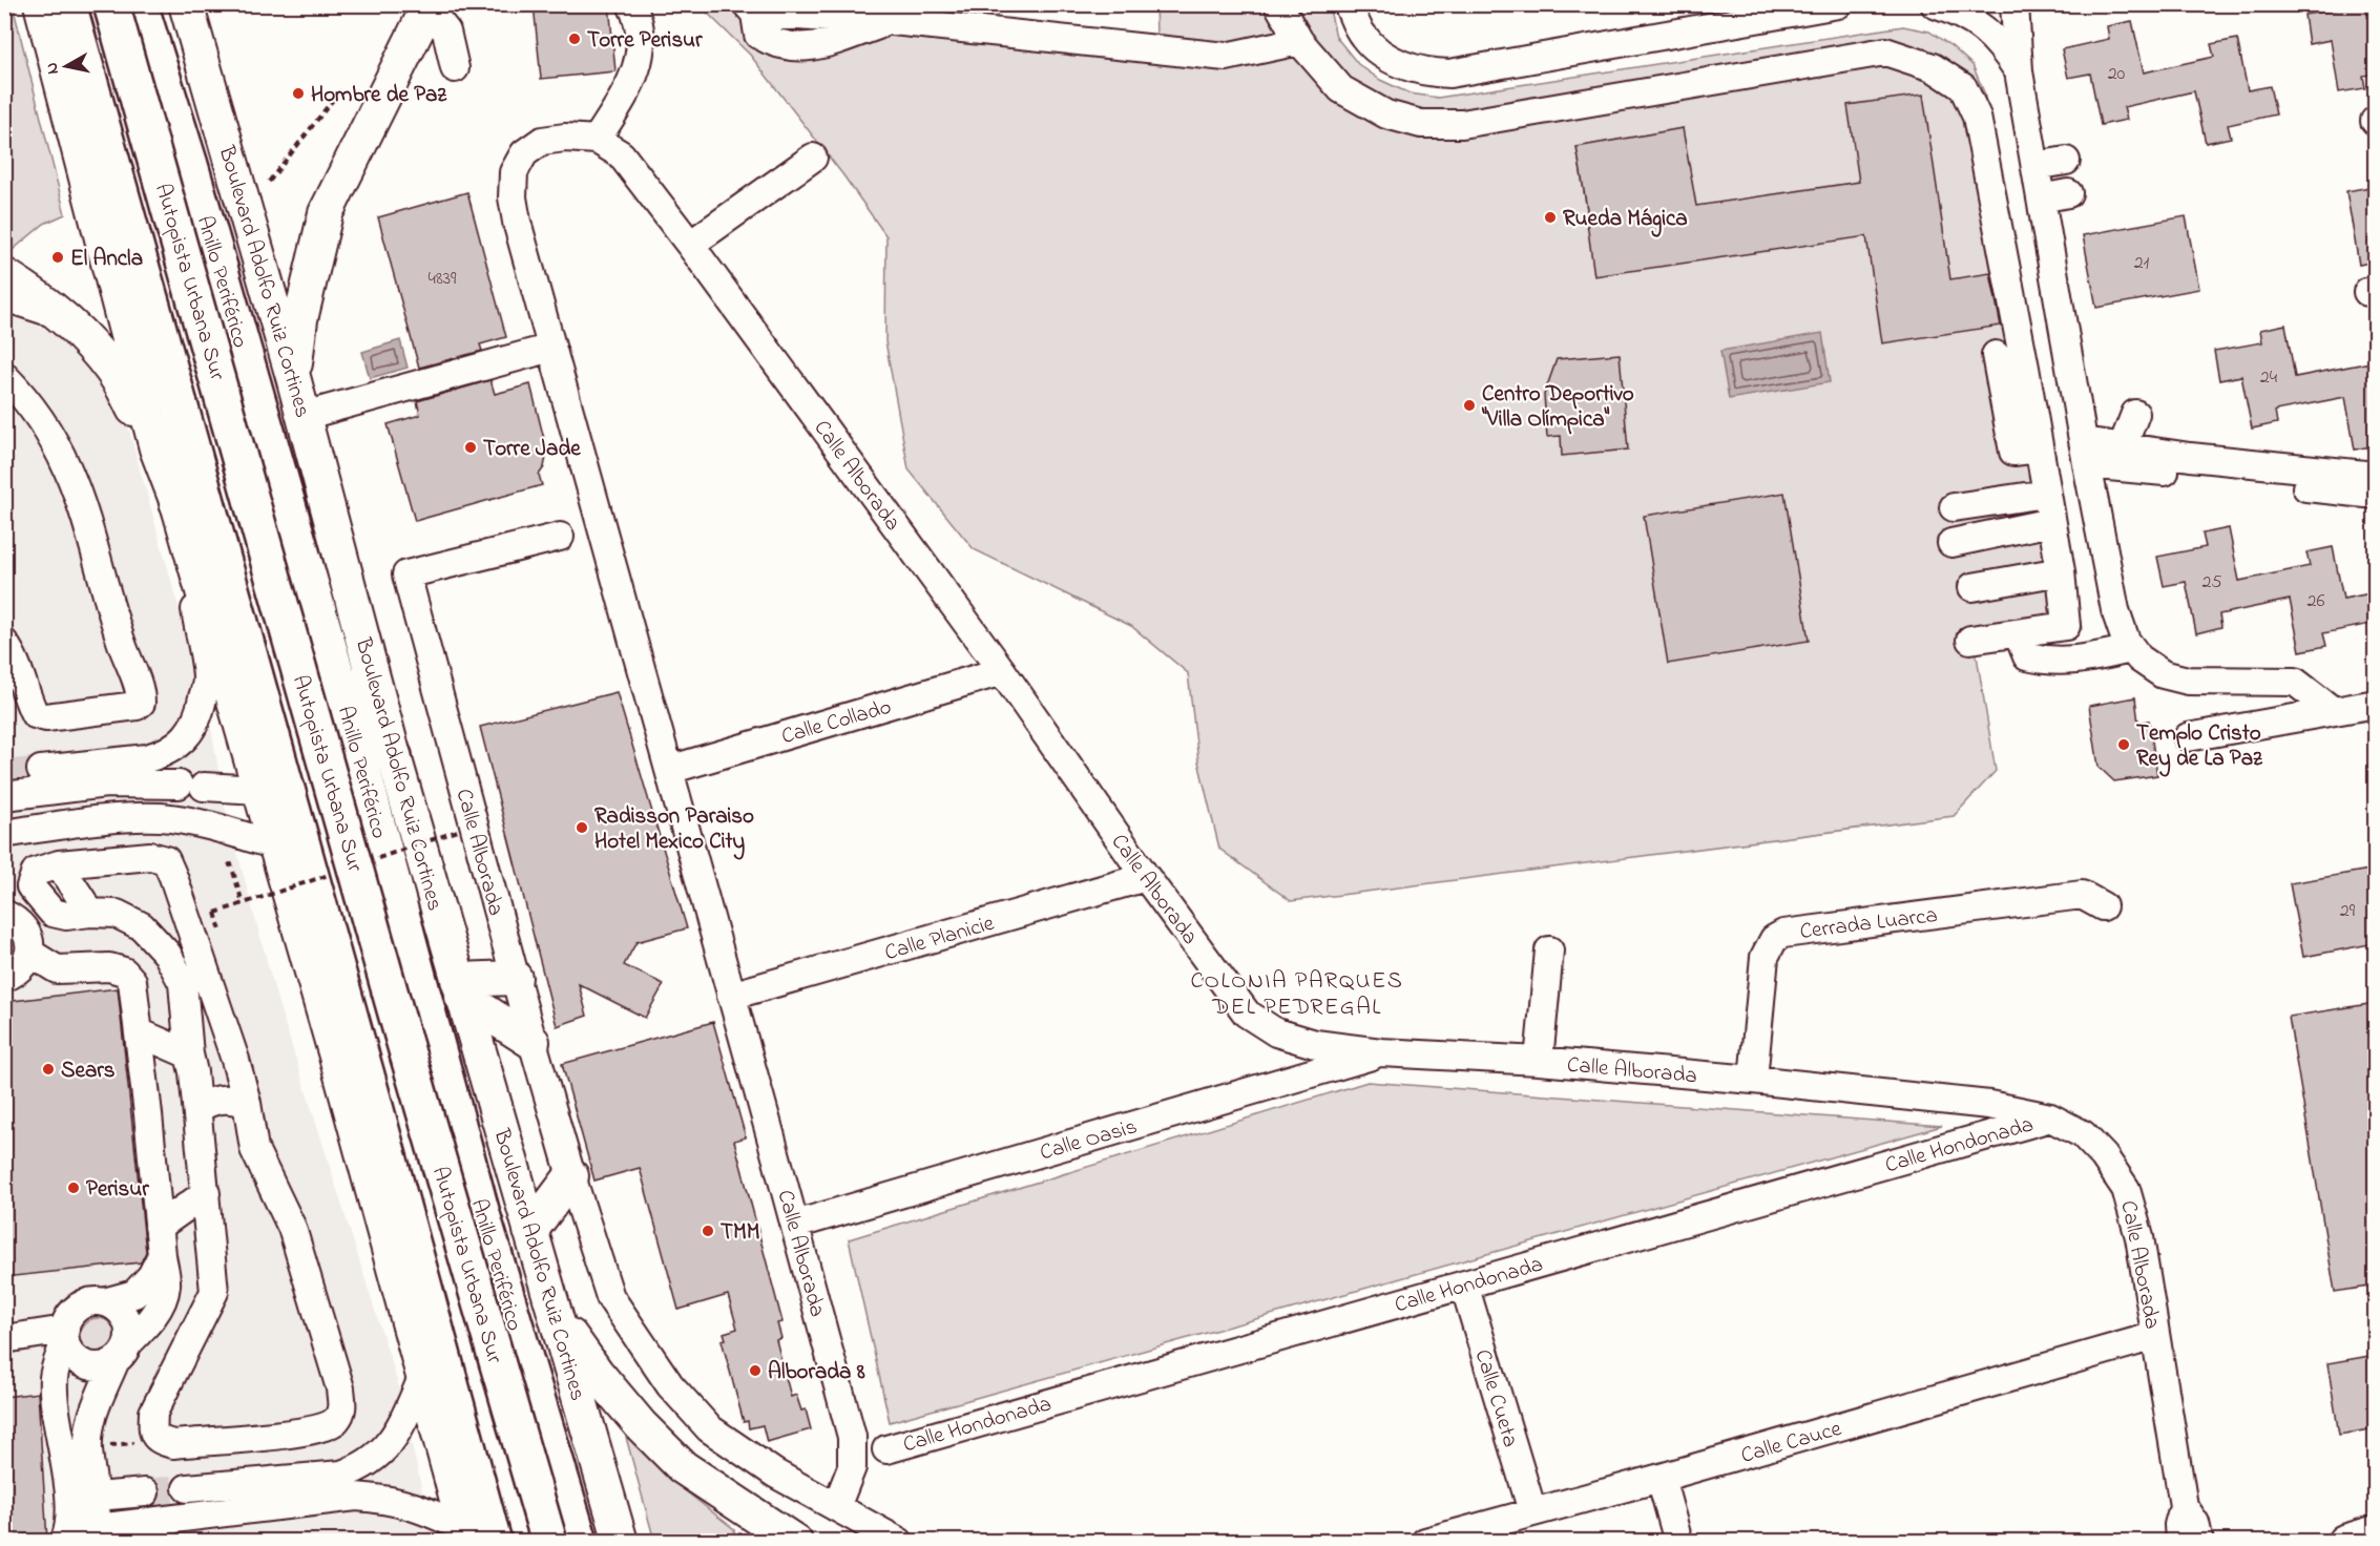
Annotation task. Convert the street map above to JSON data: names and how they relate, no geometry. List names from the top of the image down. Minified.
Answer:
{"streets":{"highway":["Autopista Urbana Sur","Anillo Periférico"],"main road":["Boulevard Adolfo Ruiz Cortines"],"street":["Calle Alborada","Calle Collado","Cerrada Luarca","Calle Planicie","Calle Oasis","Calle Hondonada","Calle Cueta","Calle Cauce"]},"crossings":[["Calle Alborada","Calle Collado"],["Calle Alborada","Cerrada Luarca"],["Calle Alborada","Calle Planicie"],["Calle Alborada","Calle Oasis"],["Calle Alborada","Calle Hondonada"],["Calle Alborada","Calle Cauce"],["Calle Hondonada","Calle Cueta"],["Calle Cueta","Calle Cauce"]],"districts":["COLONIA PARQUES DEL PEDREGAL"],"places":["Torre Perisur","Hombre de Paz","Rueda Mágica","El Ancla","Centro Deportivo \"Villa Olímpica\"","Torre Jade","Templo Cristo Rey de La Paz","Radisson Paraiso Hotel Mexico City","Sears","Perisur","TMM","Alborada 8"],"house_numbers":["20","21","4839","24","25","26","29"],"north":"left"}
